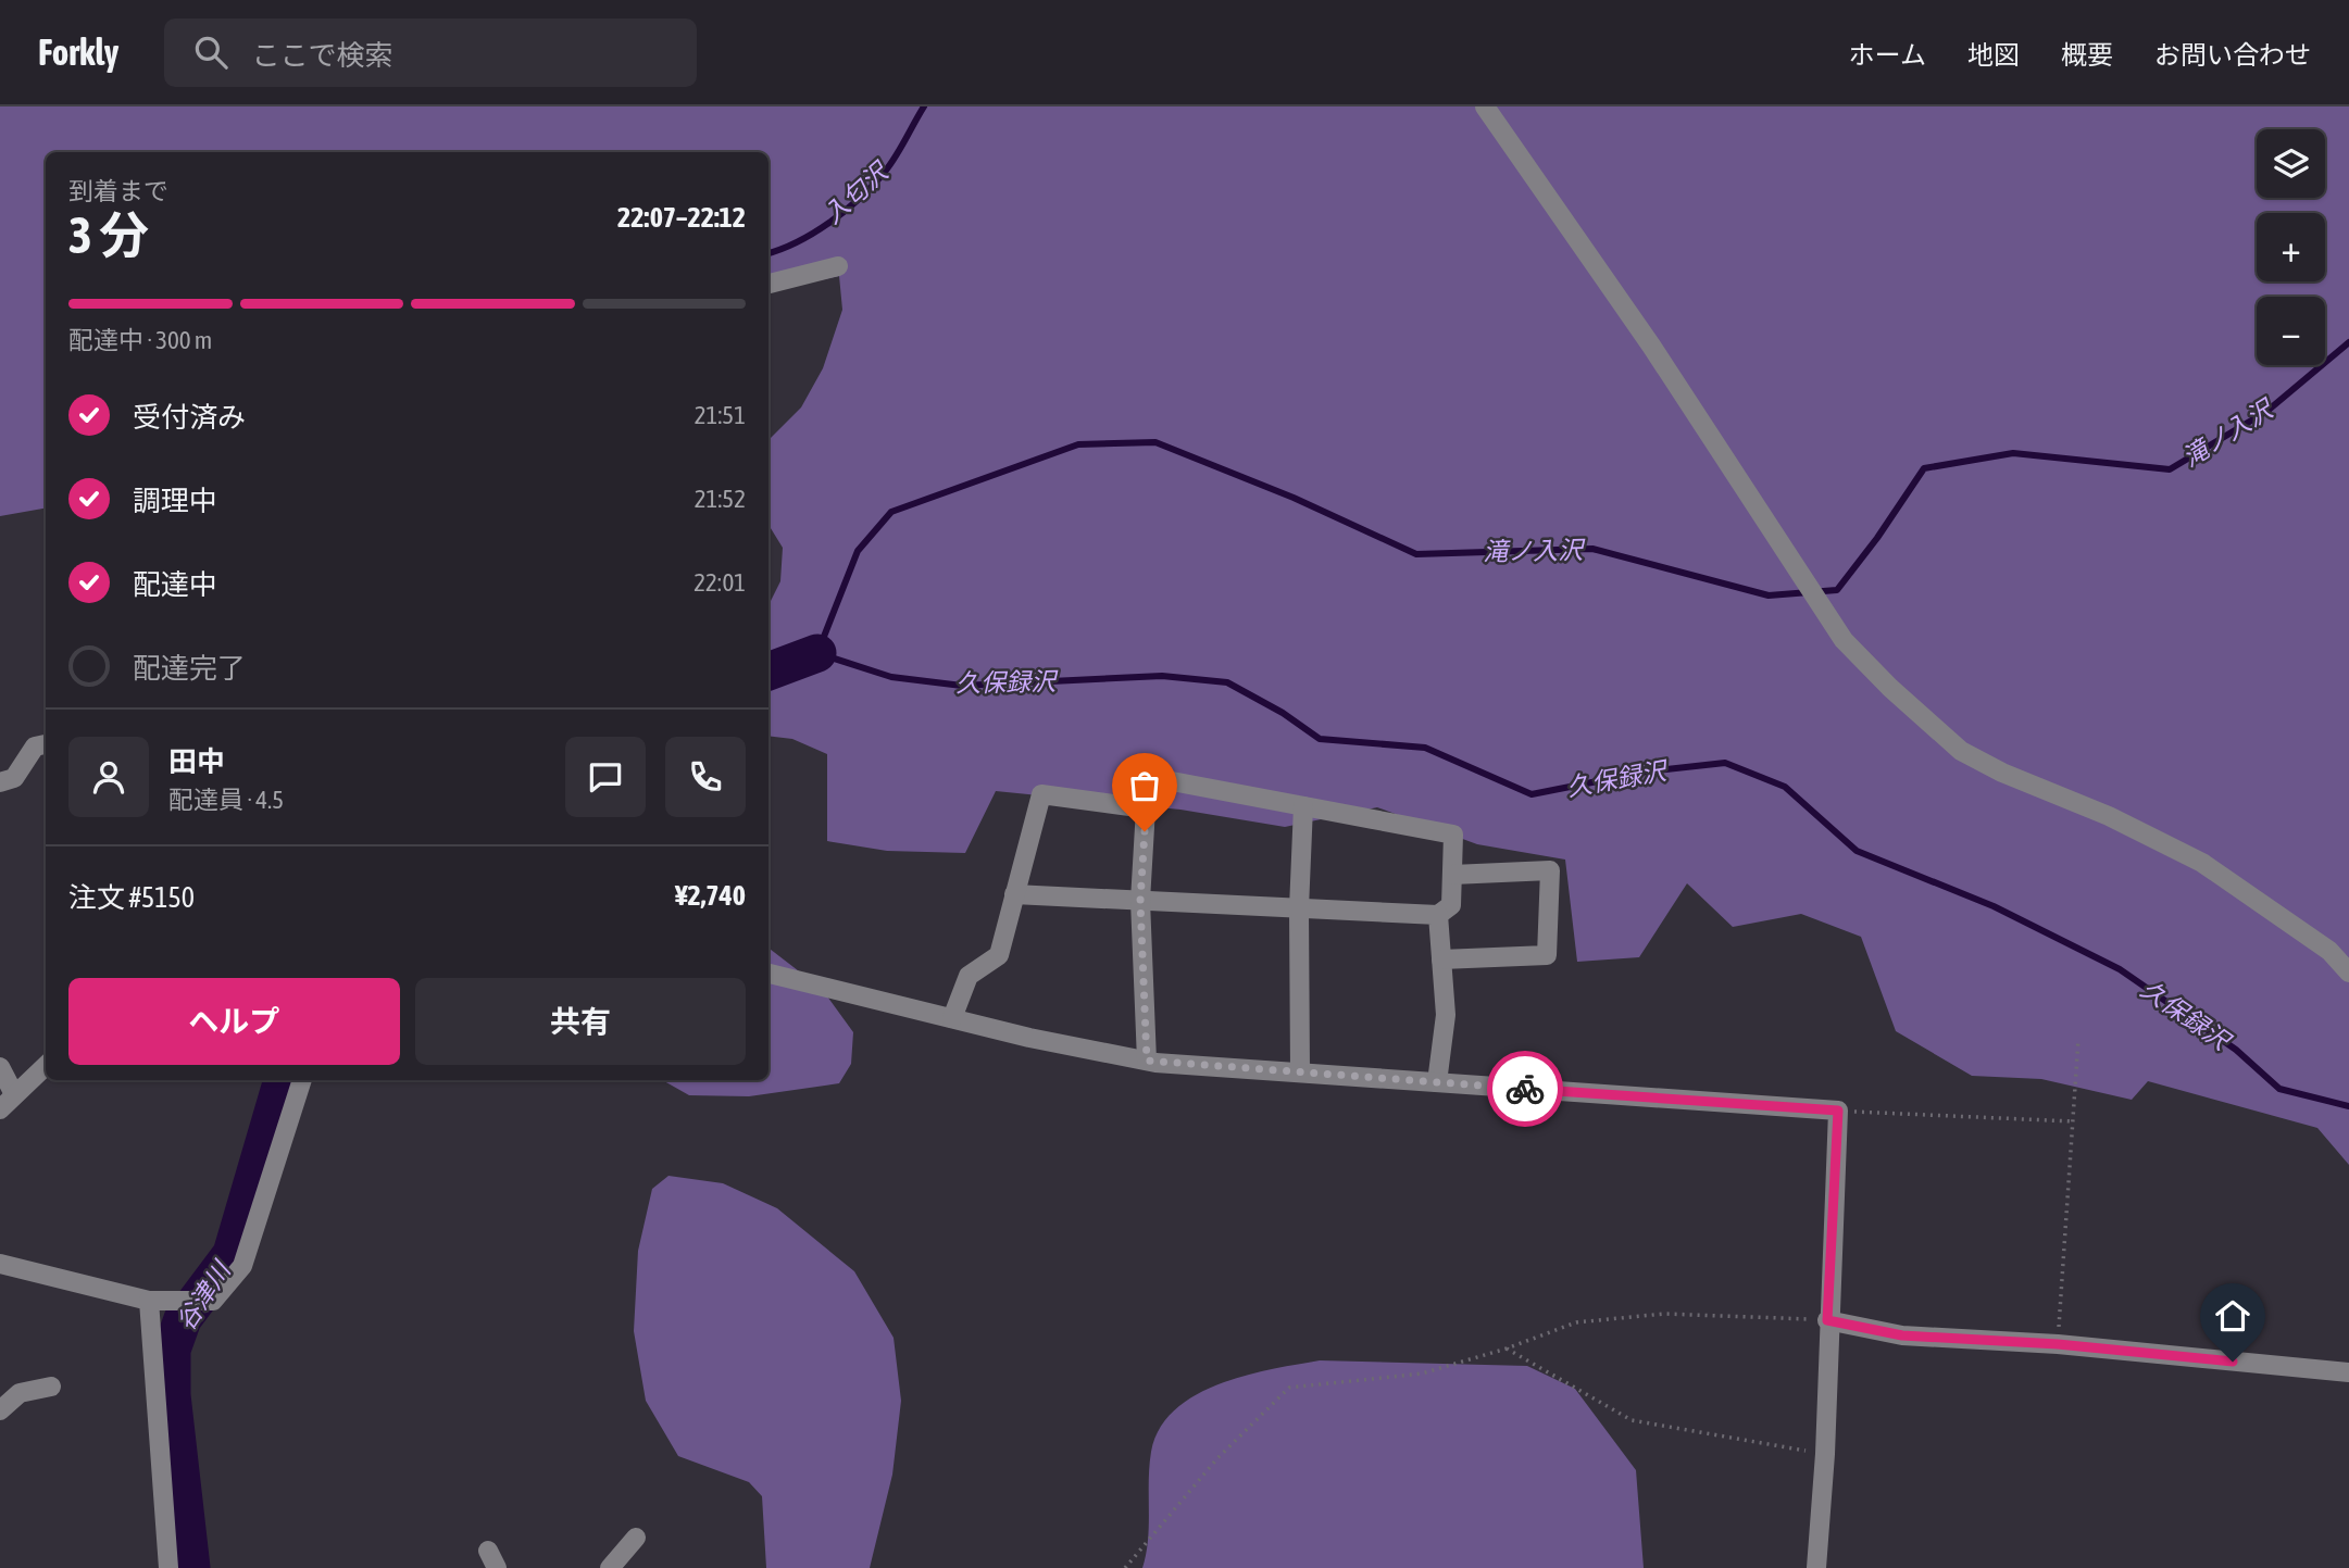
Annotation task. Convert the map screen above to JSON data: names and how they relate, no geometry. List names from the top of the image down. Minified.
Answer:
{"water":["入匂沢","滝ノ入沢","久保録沢","谷津川"],"page":{"header":"Forkly","search":"ここで検索","nav":["ホーム","地図","概要","お問い合わせ"],"map_buttons":["+","−"],"heading":["3 分","到着まで","22:07–22:12"],"panel":["田中","配達員 · 4.5","注文 #5150","¥2,740"],"bar":"配達中 · 300 m","list":[["受付済み","21:51"],["調理中","21:52"],["配達中","22:01"],"配達完了"],"buttons":["ヘルプ","共有"]}}
